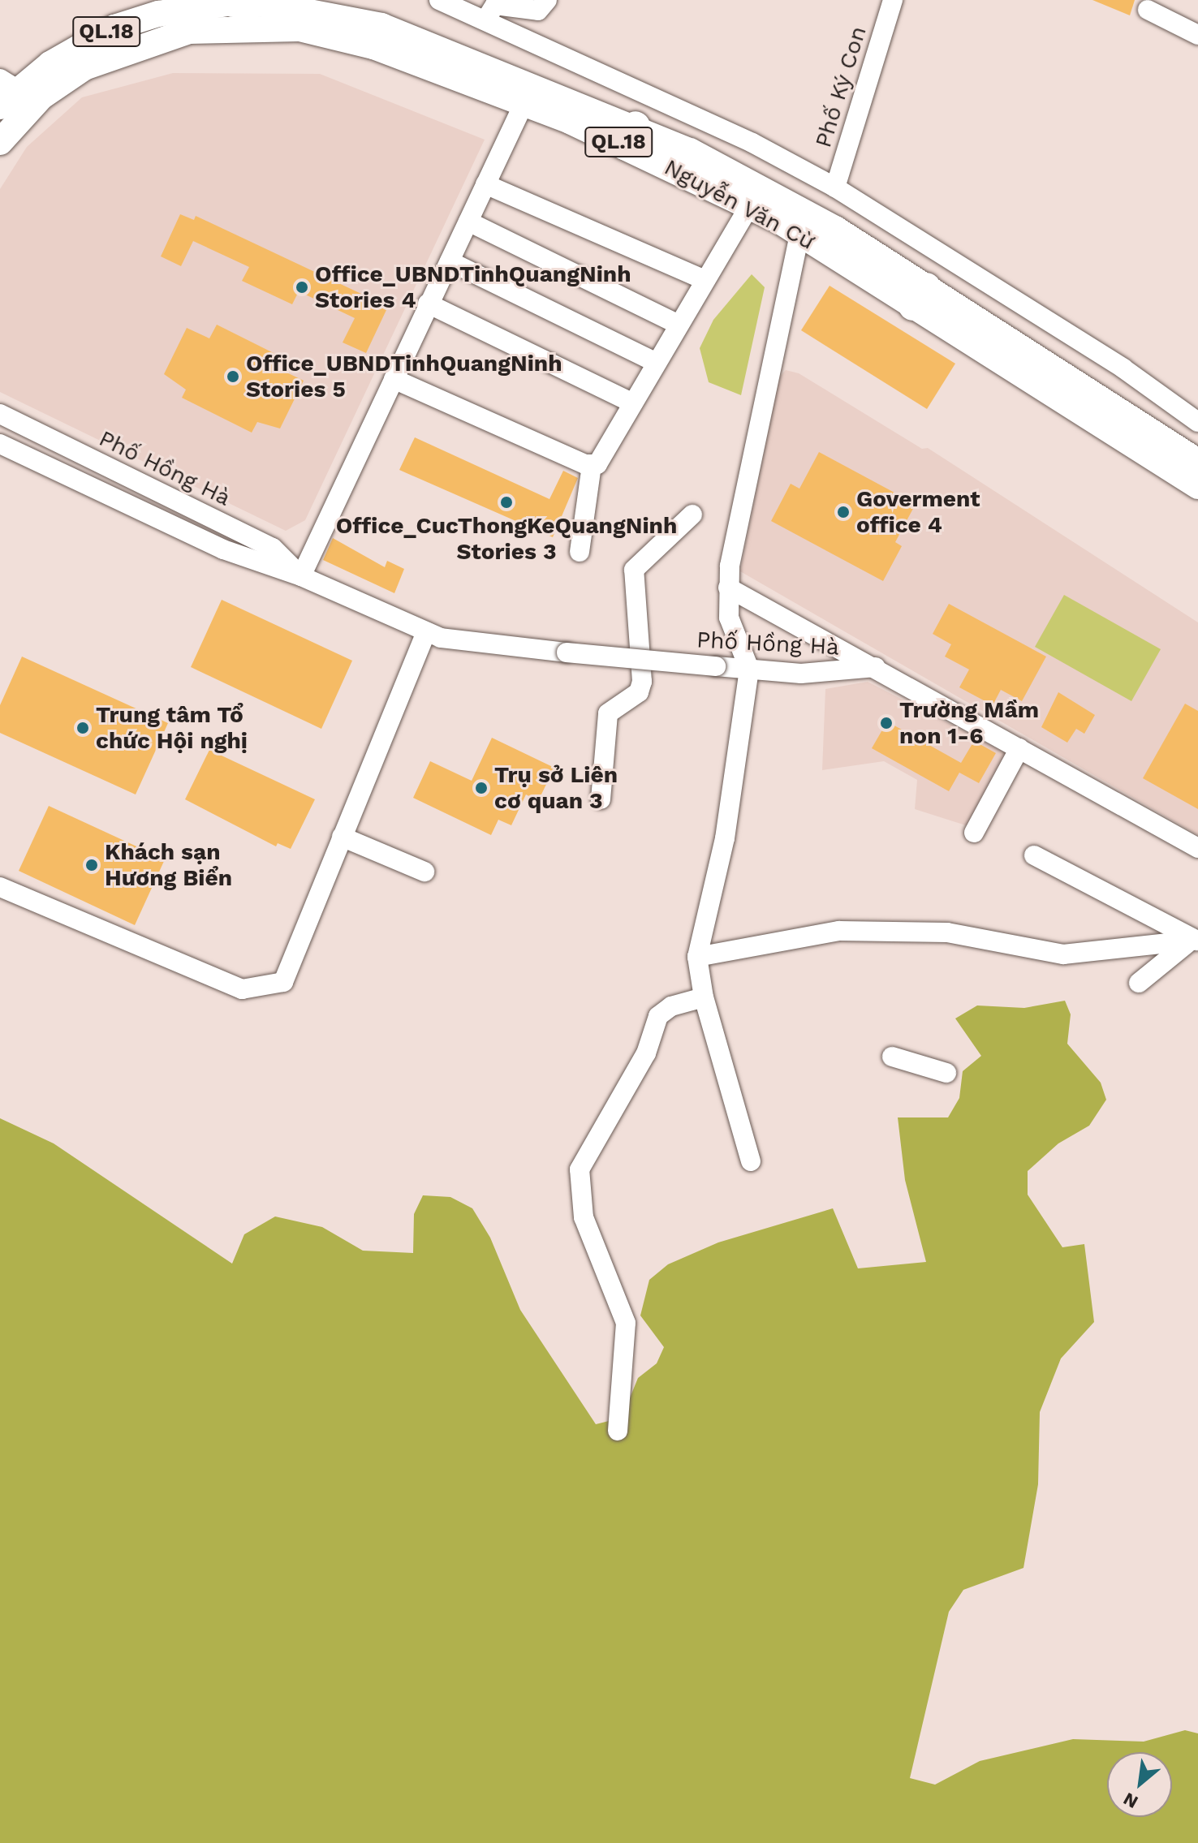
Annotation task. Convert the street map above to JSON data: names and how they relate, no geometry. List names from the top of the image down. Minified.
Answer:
{"streets":{"main road":["QL.18","Nguyễn Văn Cừ"],"street":["Phố Ký Con","Phố Hồng Hà"]},"places":["Office_UBNDTinhQuangNinh Stories 4","Office_UBNDTinhQuangNinh Stories 5","Office_CucThongKeQuangNinh Stories 3","Goverment office 4","Trường Mầm non 1-6","Trung tâm Tổ chức Hội nghị","Trụ sở Liên cơ quan 3","Khách sạn Hương Biển"],"north":"bottom left"}
